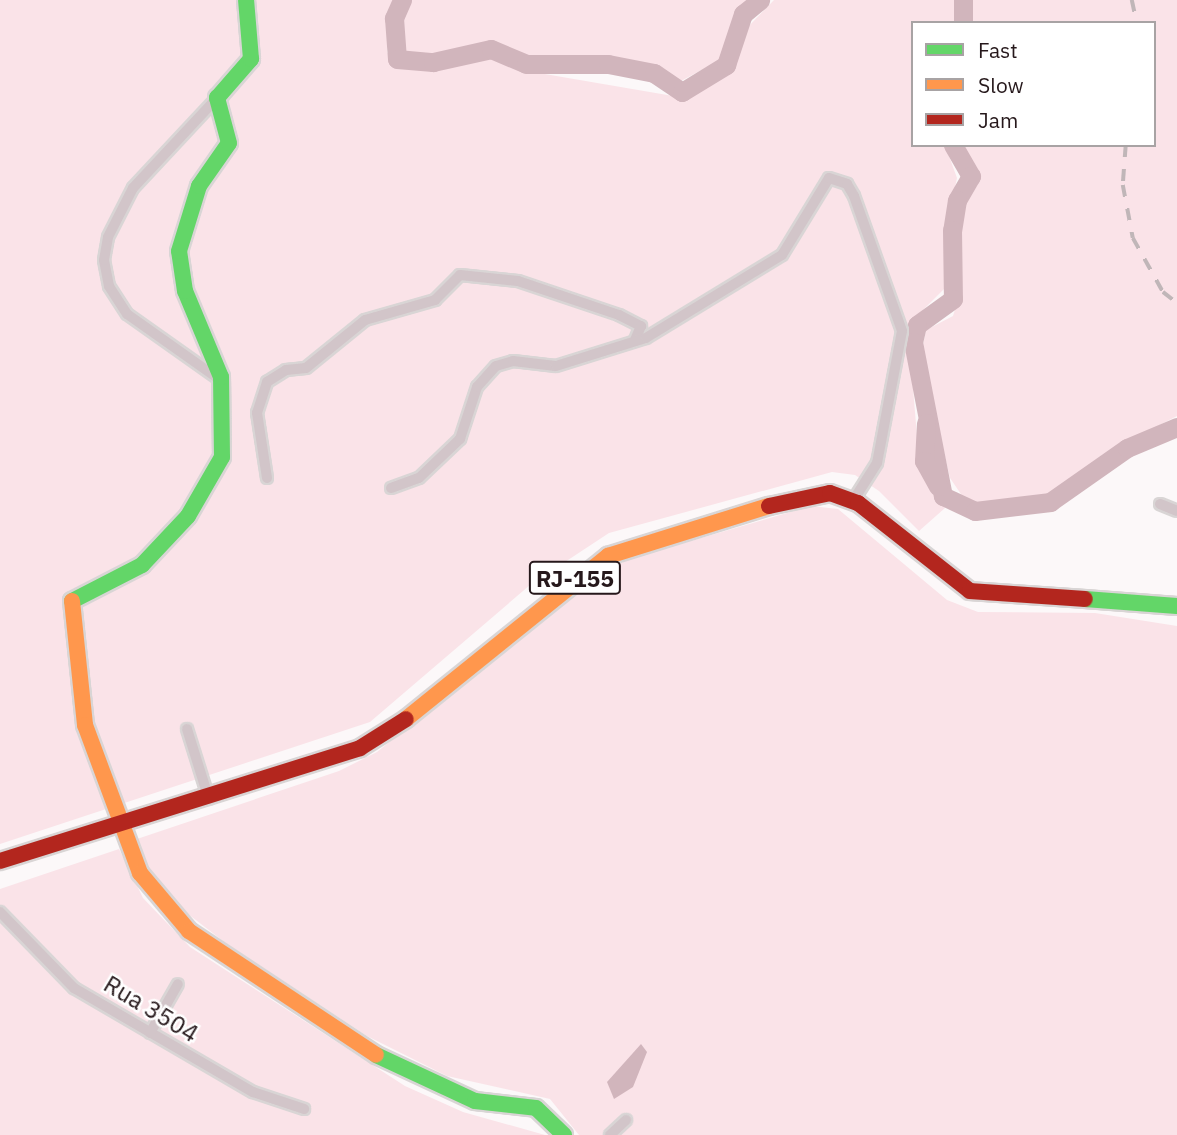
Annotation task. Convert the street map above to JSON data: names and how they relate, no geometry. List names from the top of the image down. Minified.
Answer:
{"streets":{"street":["RJ-155","Rua 3504"]},"legend":["Fast","Slow","Jam"]}
